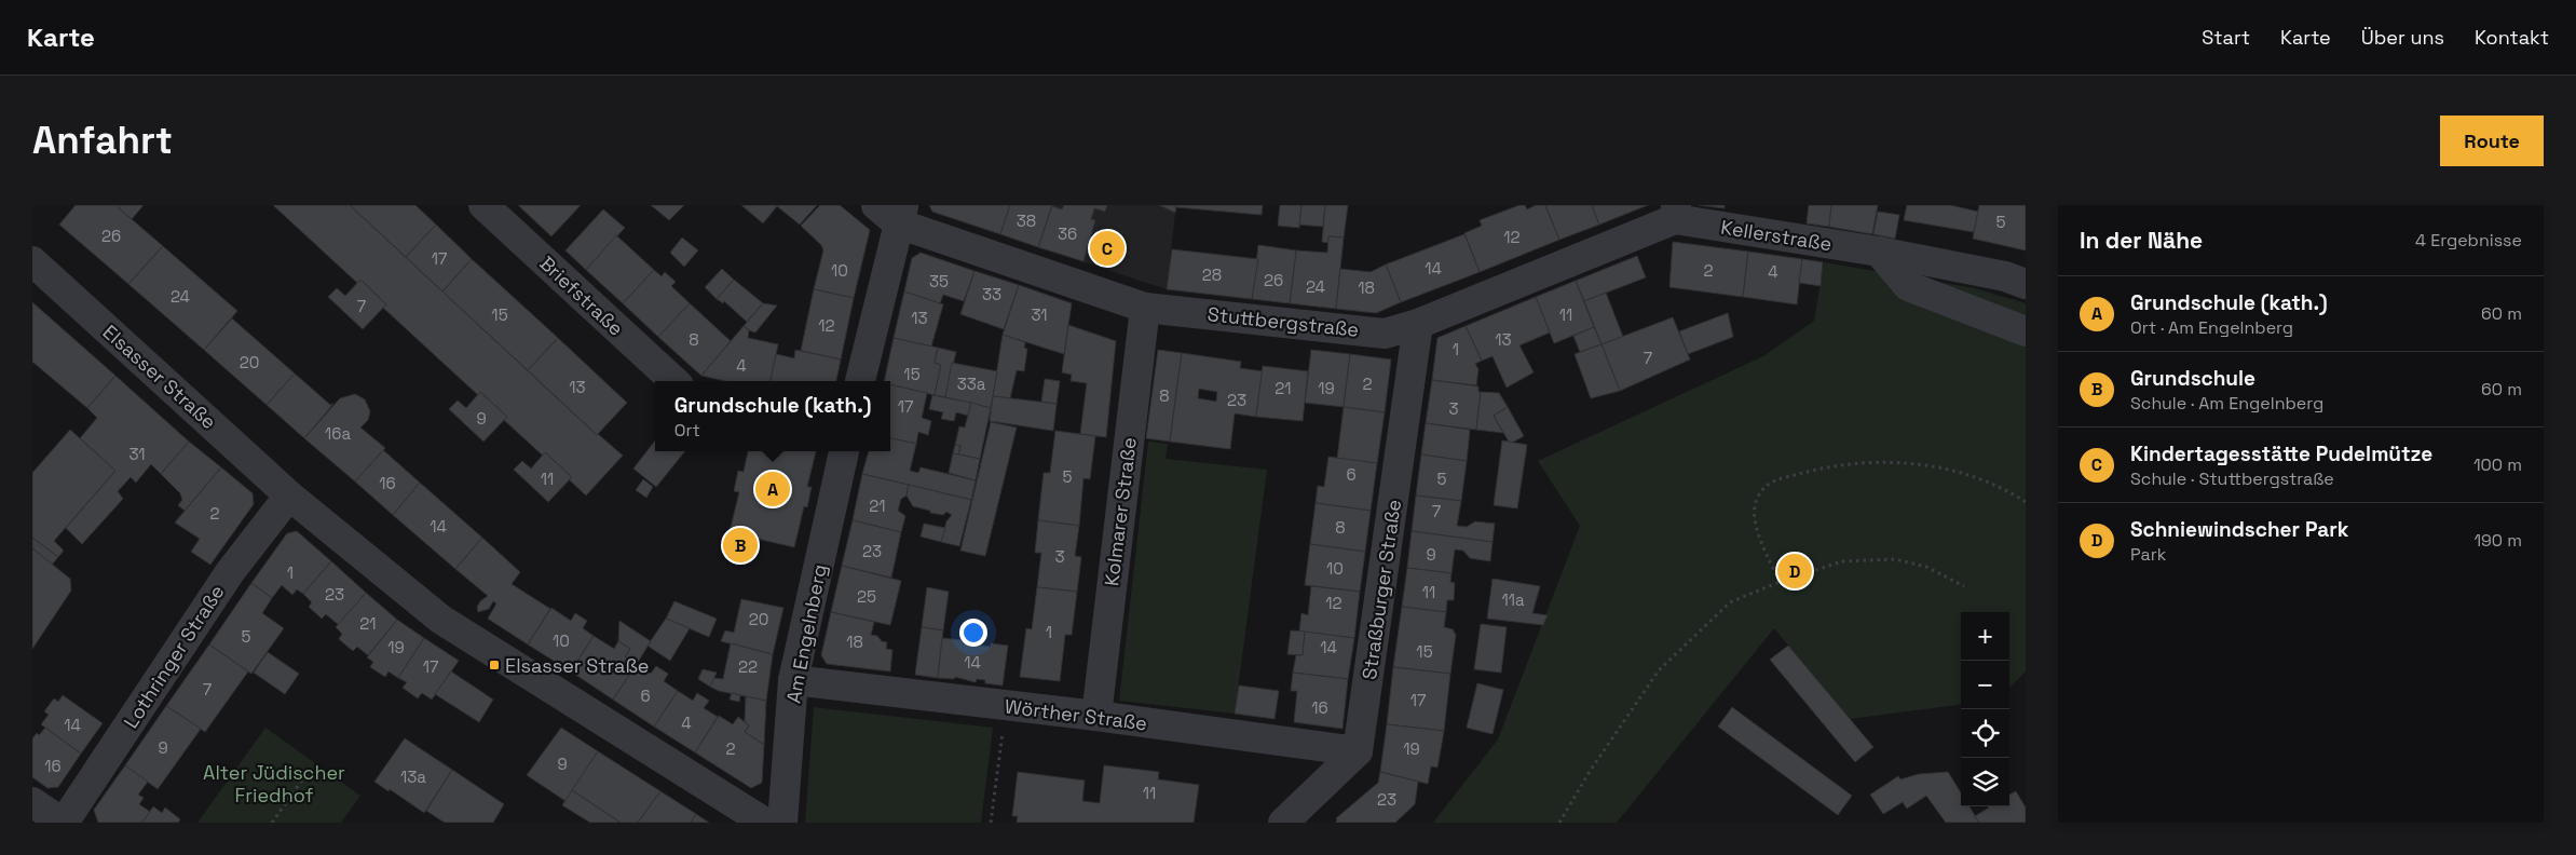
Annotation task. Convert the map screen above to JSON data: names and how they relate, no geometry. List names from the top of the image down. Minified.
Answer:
{"streets":{"street":["Kellerstraße","Briefstraße","Stuttbergstraße","Elsasser Straße","Kolmarer Straße","Straßburger Straße","Am Engelnberg","Lothringer Straße","Wörther Straße"]},"crossings":[["Kellerstraße","Stuttbergstraße"],["Stuttbergstraße","Kolmarer Straße"],["Stuttbergstraße","Straßburger Straße"],["Elsasser Straße","Lothringer Straße"],["Kolmarer Straße","Wörther Straße"],["Straßburger Straße","Wörther Straße"],["Am Engelnberg","Wörther Straße"]],"parks":["Alter Jüdischer Friedhof"],"places":{"transit":["Elsasser Straße"]},"house_numbers":["38","5","36","26","12","17","14","10","2","4","28","26","35","24","18","33","24","7","15","31","11","13","12","8","13","1","7","20","4","15","33a","2","13","21","19","8","23","17","3","9","16a","31","6","5","11","5","16","21","7","2","14","8","23","9","3","10","1","11","23","25","11a","12","20","21","1","5","10","18","19","14","15","14","17","22","7","6","17","16","4","14","9","2","19","9","16","13a","11","23"],"page":{"header":"Karte","nav":["Start","Karte","Über uns","Kontakt"],"buttons":"Route","title":"Anfahrt","heading":["In der Nähe","4 Ergebnisse"],"pins":["C","A","B","D"],"list":[{"mark":"A","name":"Grundschule (kath.)","note":"Ort · Am Engelnberg","value":"60 m"},{"mark":"B","name":"Grundschule","note":"Schule · Am Engelnberg","value":"60 m"},{"mark":"C","name":"Kindertagesstätte Pudelmütze","note":"Schule · Stuttbergstraße","value":"100 m"},{"mark":"D","name":"Schniewindscher Park","note":"Park","value":"190 m"}],"popup":["Grundschule (kath.)","Ort"],"map_buttons":["+","−"]}}
